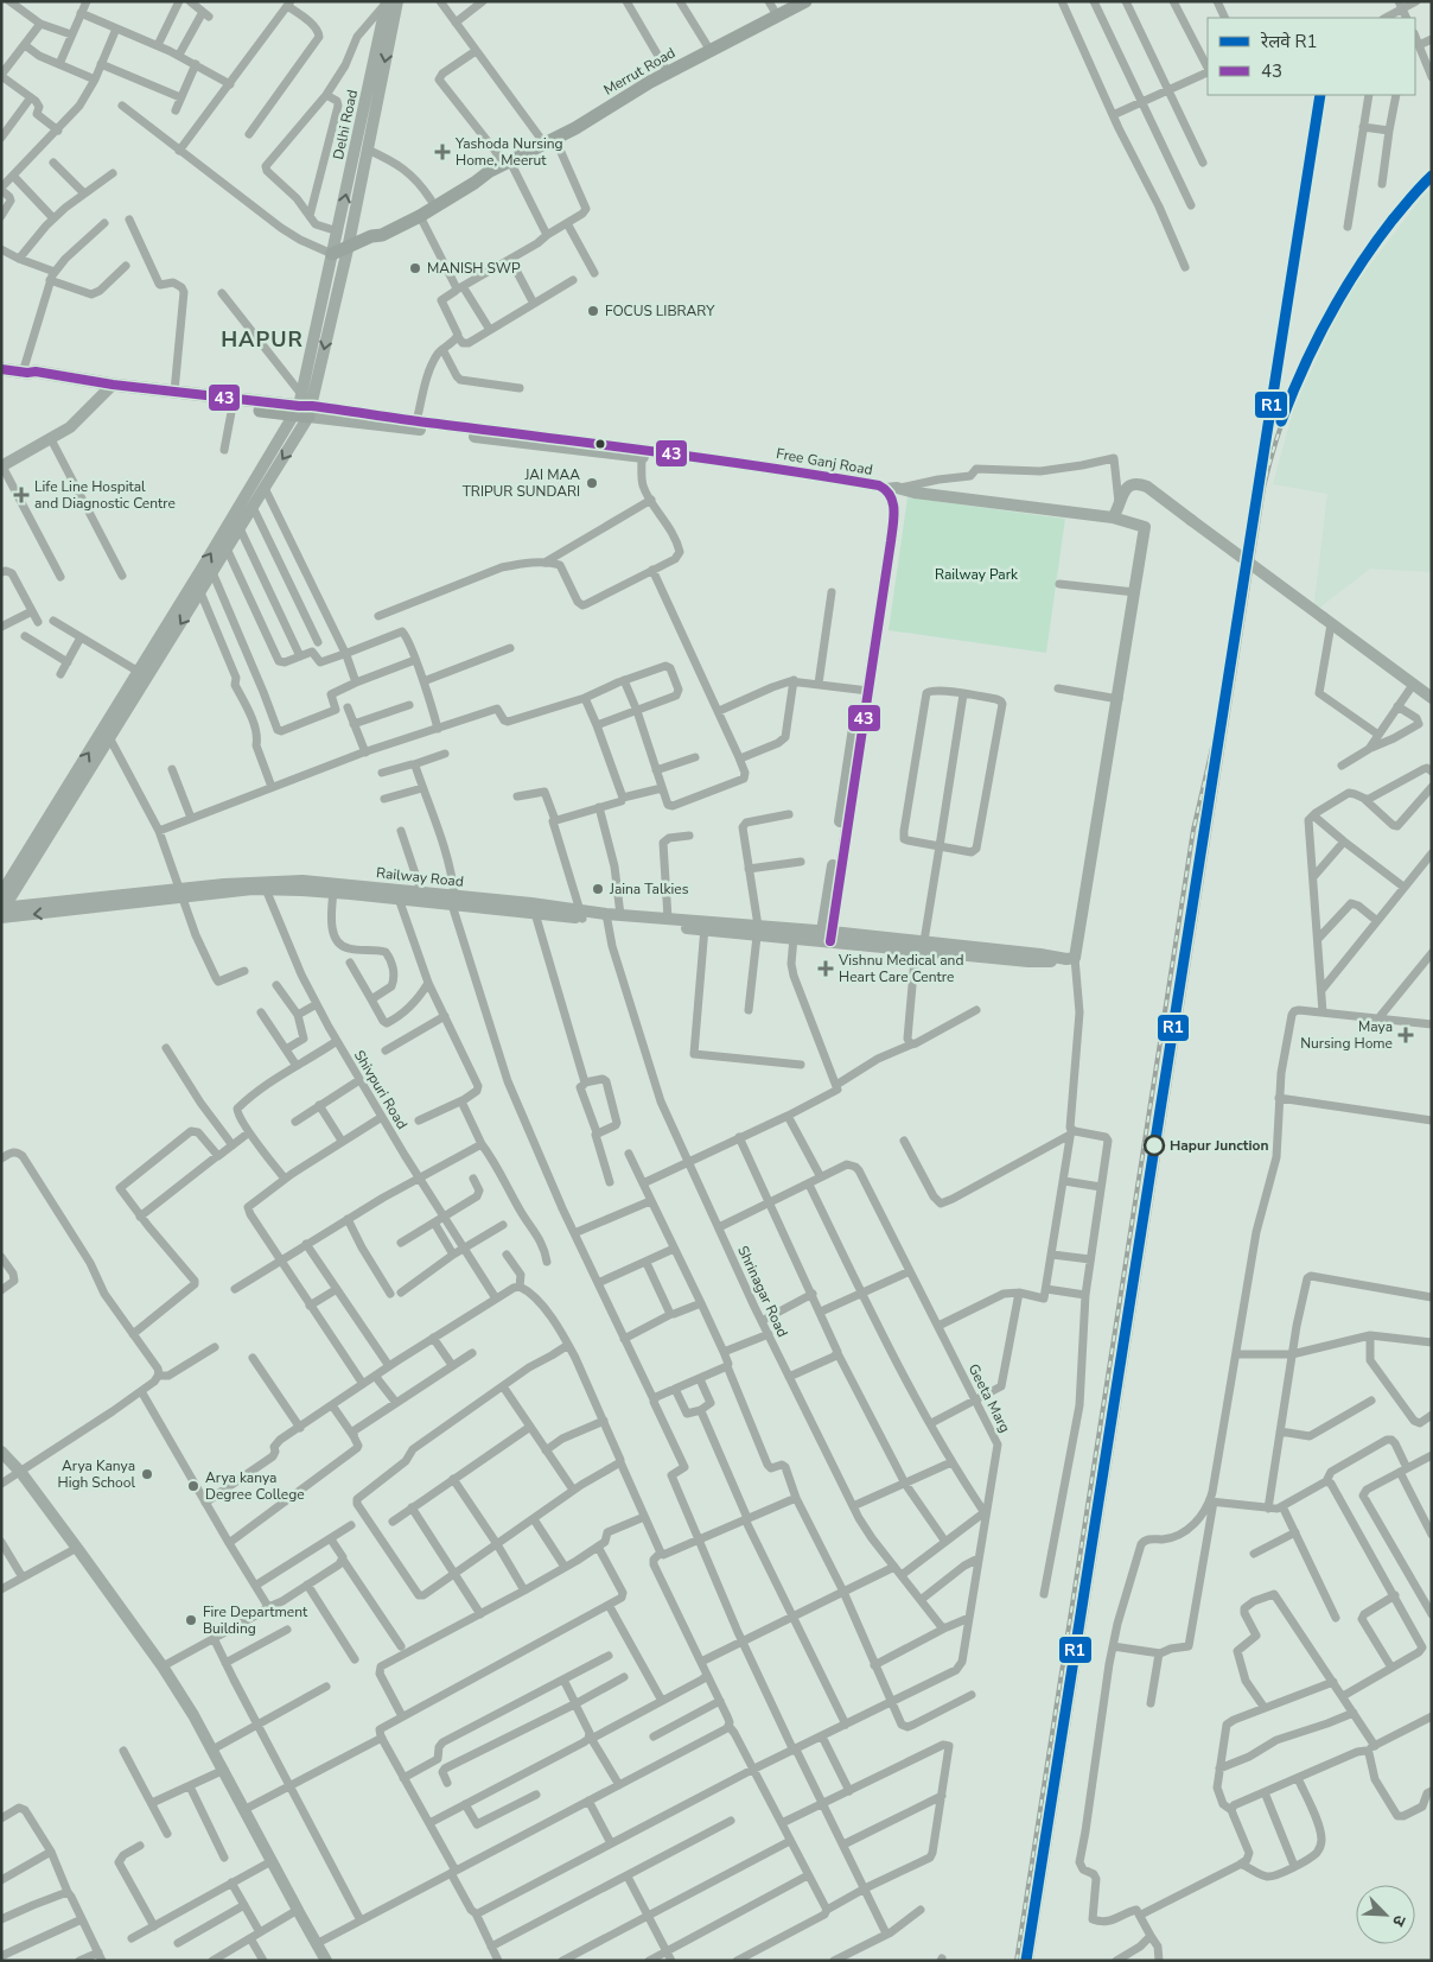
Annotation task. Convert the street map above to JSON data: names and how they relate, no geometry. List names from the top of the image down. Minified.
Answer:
{"streets":{"main road":["Merrut Road"],"street":["Delhi Road","Free Ganj Road","Railway Road","Shivpuri Road","Shrinagar Road","Geeta Marg"]},"crossings":[["Merrut Road","Delhi Road"],["Free Ganj Road","Railway Road"],["Railway Road","Shivpuri Road"],["Railway Road","Shrinagar Road"]],"districts":["HAPUR"],"parks":["Railway Park"],"places":{"health":["Yashoda Nursing Home, Meerut","Life Line Hospital and Diagnostic Centre","Vishnu Medical and Heart Care Centre","Maya Nursing Home"],"other":["MANISH SWP","FOCUS LIBRARY","JAI MAA TRIPUR SUNDARI","Jaina Talkies","Hapur Junction","Arya Kanya High School","Arya kanya Degree College","Fire Department Building"]},"lines":["rail line R1","transit line 43"],"legend":["रेलवे R1","43"],"north":"bottom right"}
